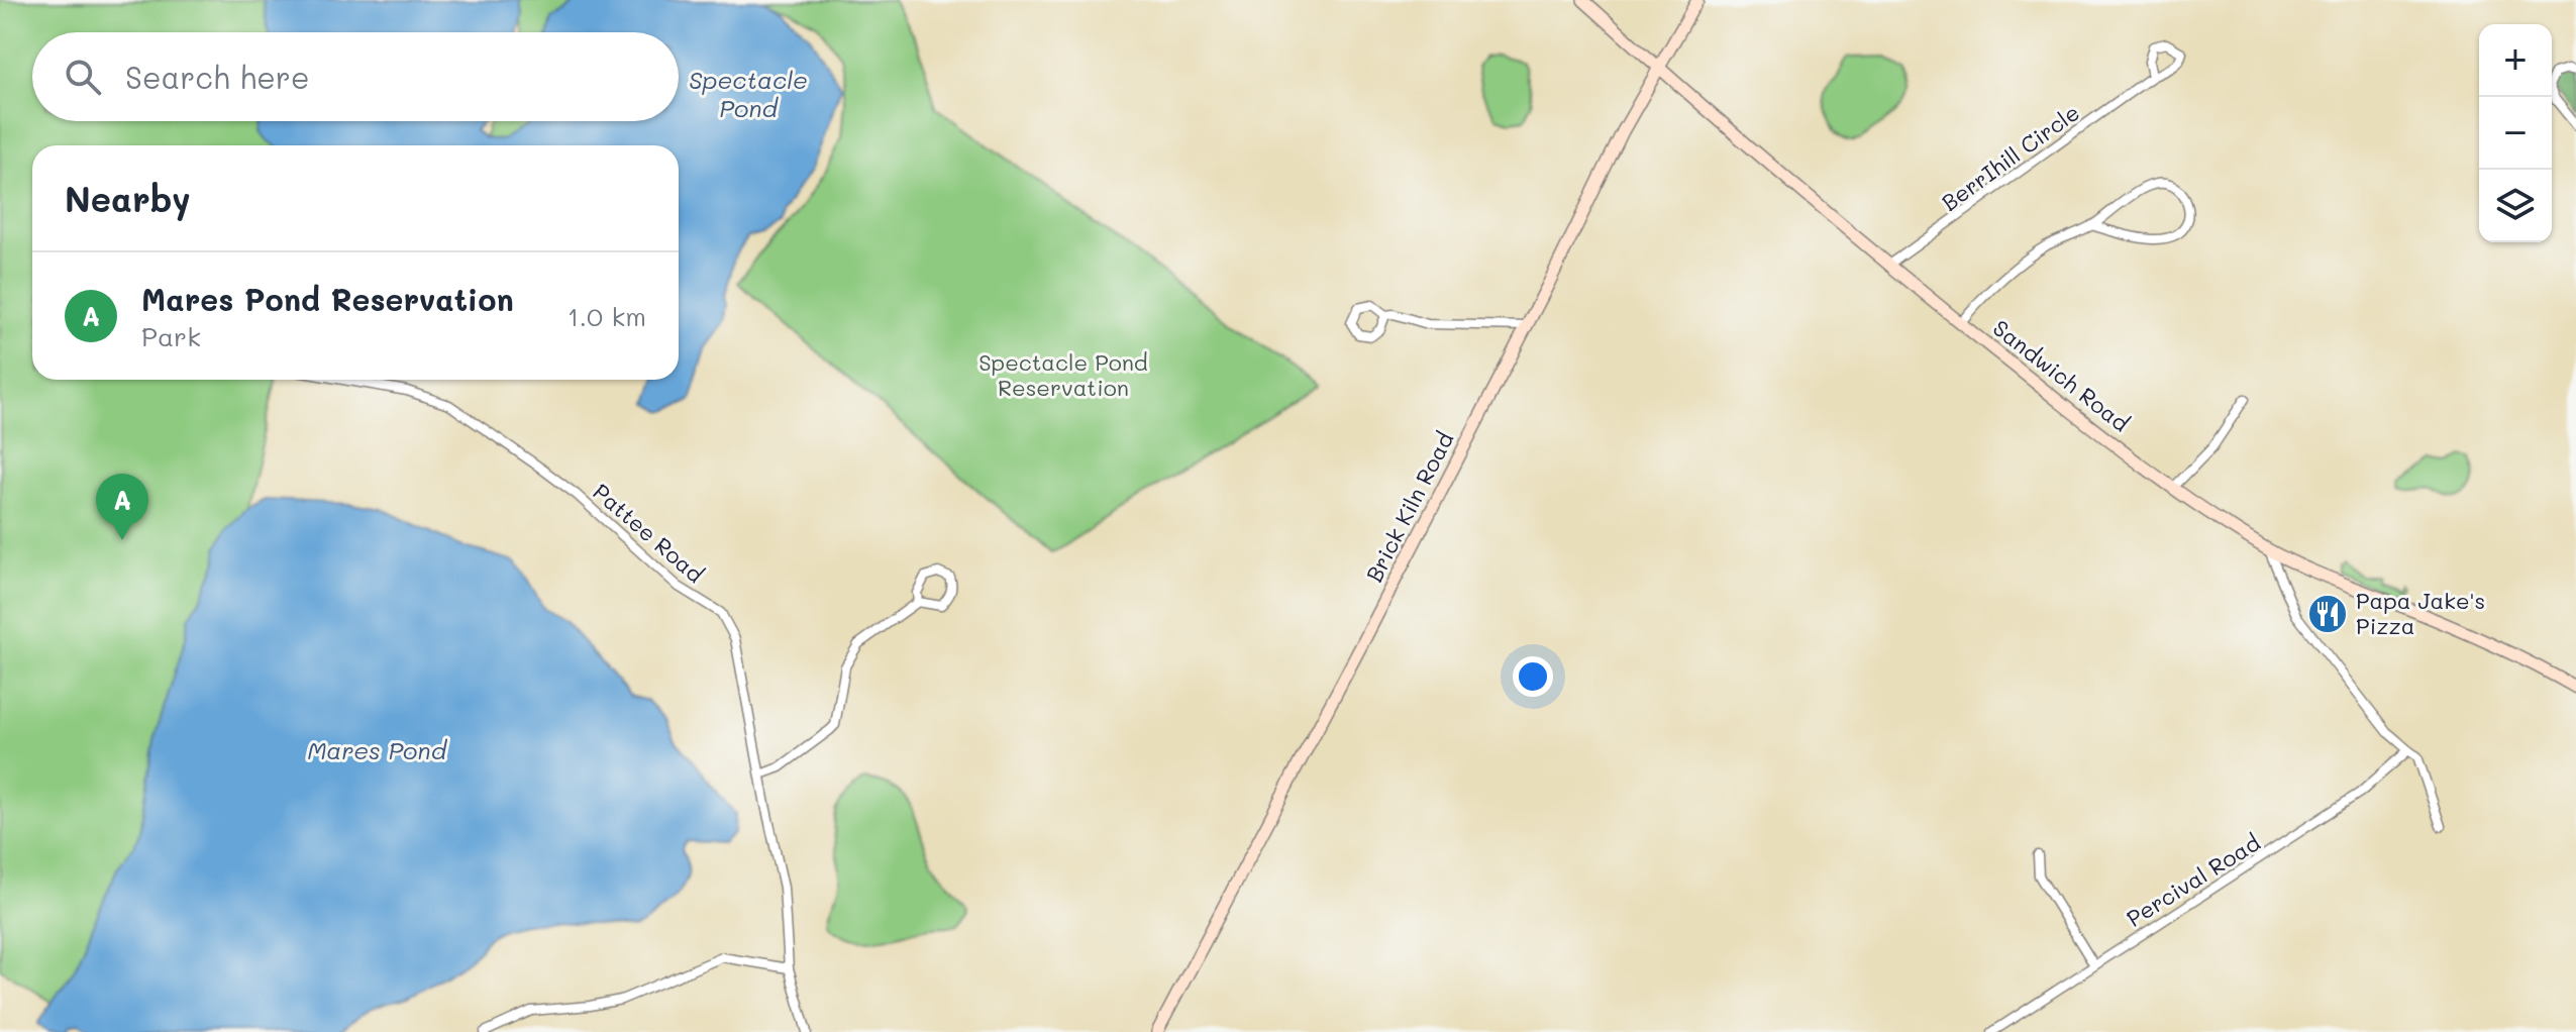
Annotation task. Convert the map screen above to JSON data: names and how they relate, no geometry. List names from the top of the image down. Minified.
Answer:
{"streets":{"main road":["Sandwich Road","Brick Kiln Road"],"street":["BerrIhill Circle","Pattee Road","Percival Road"]},"crossings":[["BerrIhill Circle","Sandwich Road"],["Sandwich Road","Brick Kiln Road"]],"water":["Spectacle Pond","Mares Pond"],"parks":["Spectacle Pond Reservation"],"places":{"restaurant":["Papa Jake's Pizza"]},"page":{"map_buttons":["+","−"],"search":"Search here","heading":"Nearby","list":[{"mark":"A","name":"Mares Pond Reservation","note":"Park","value":"1.0 km"}],"pins":"A"}}
